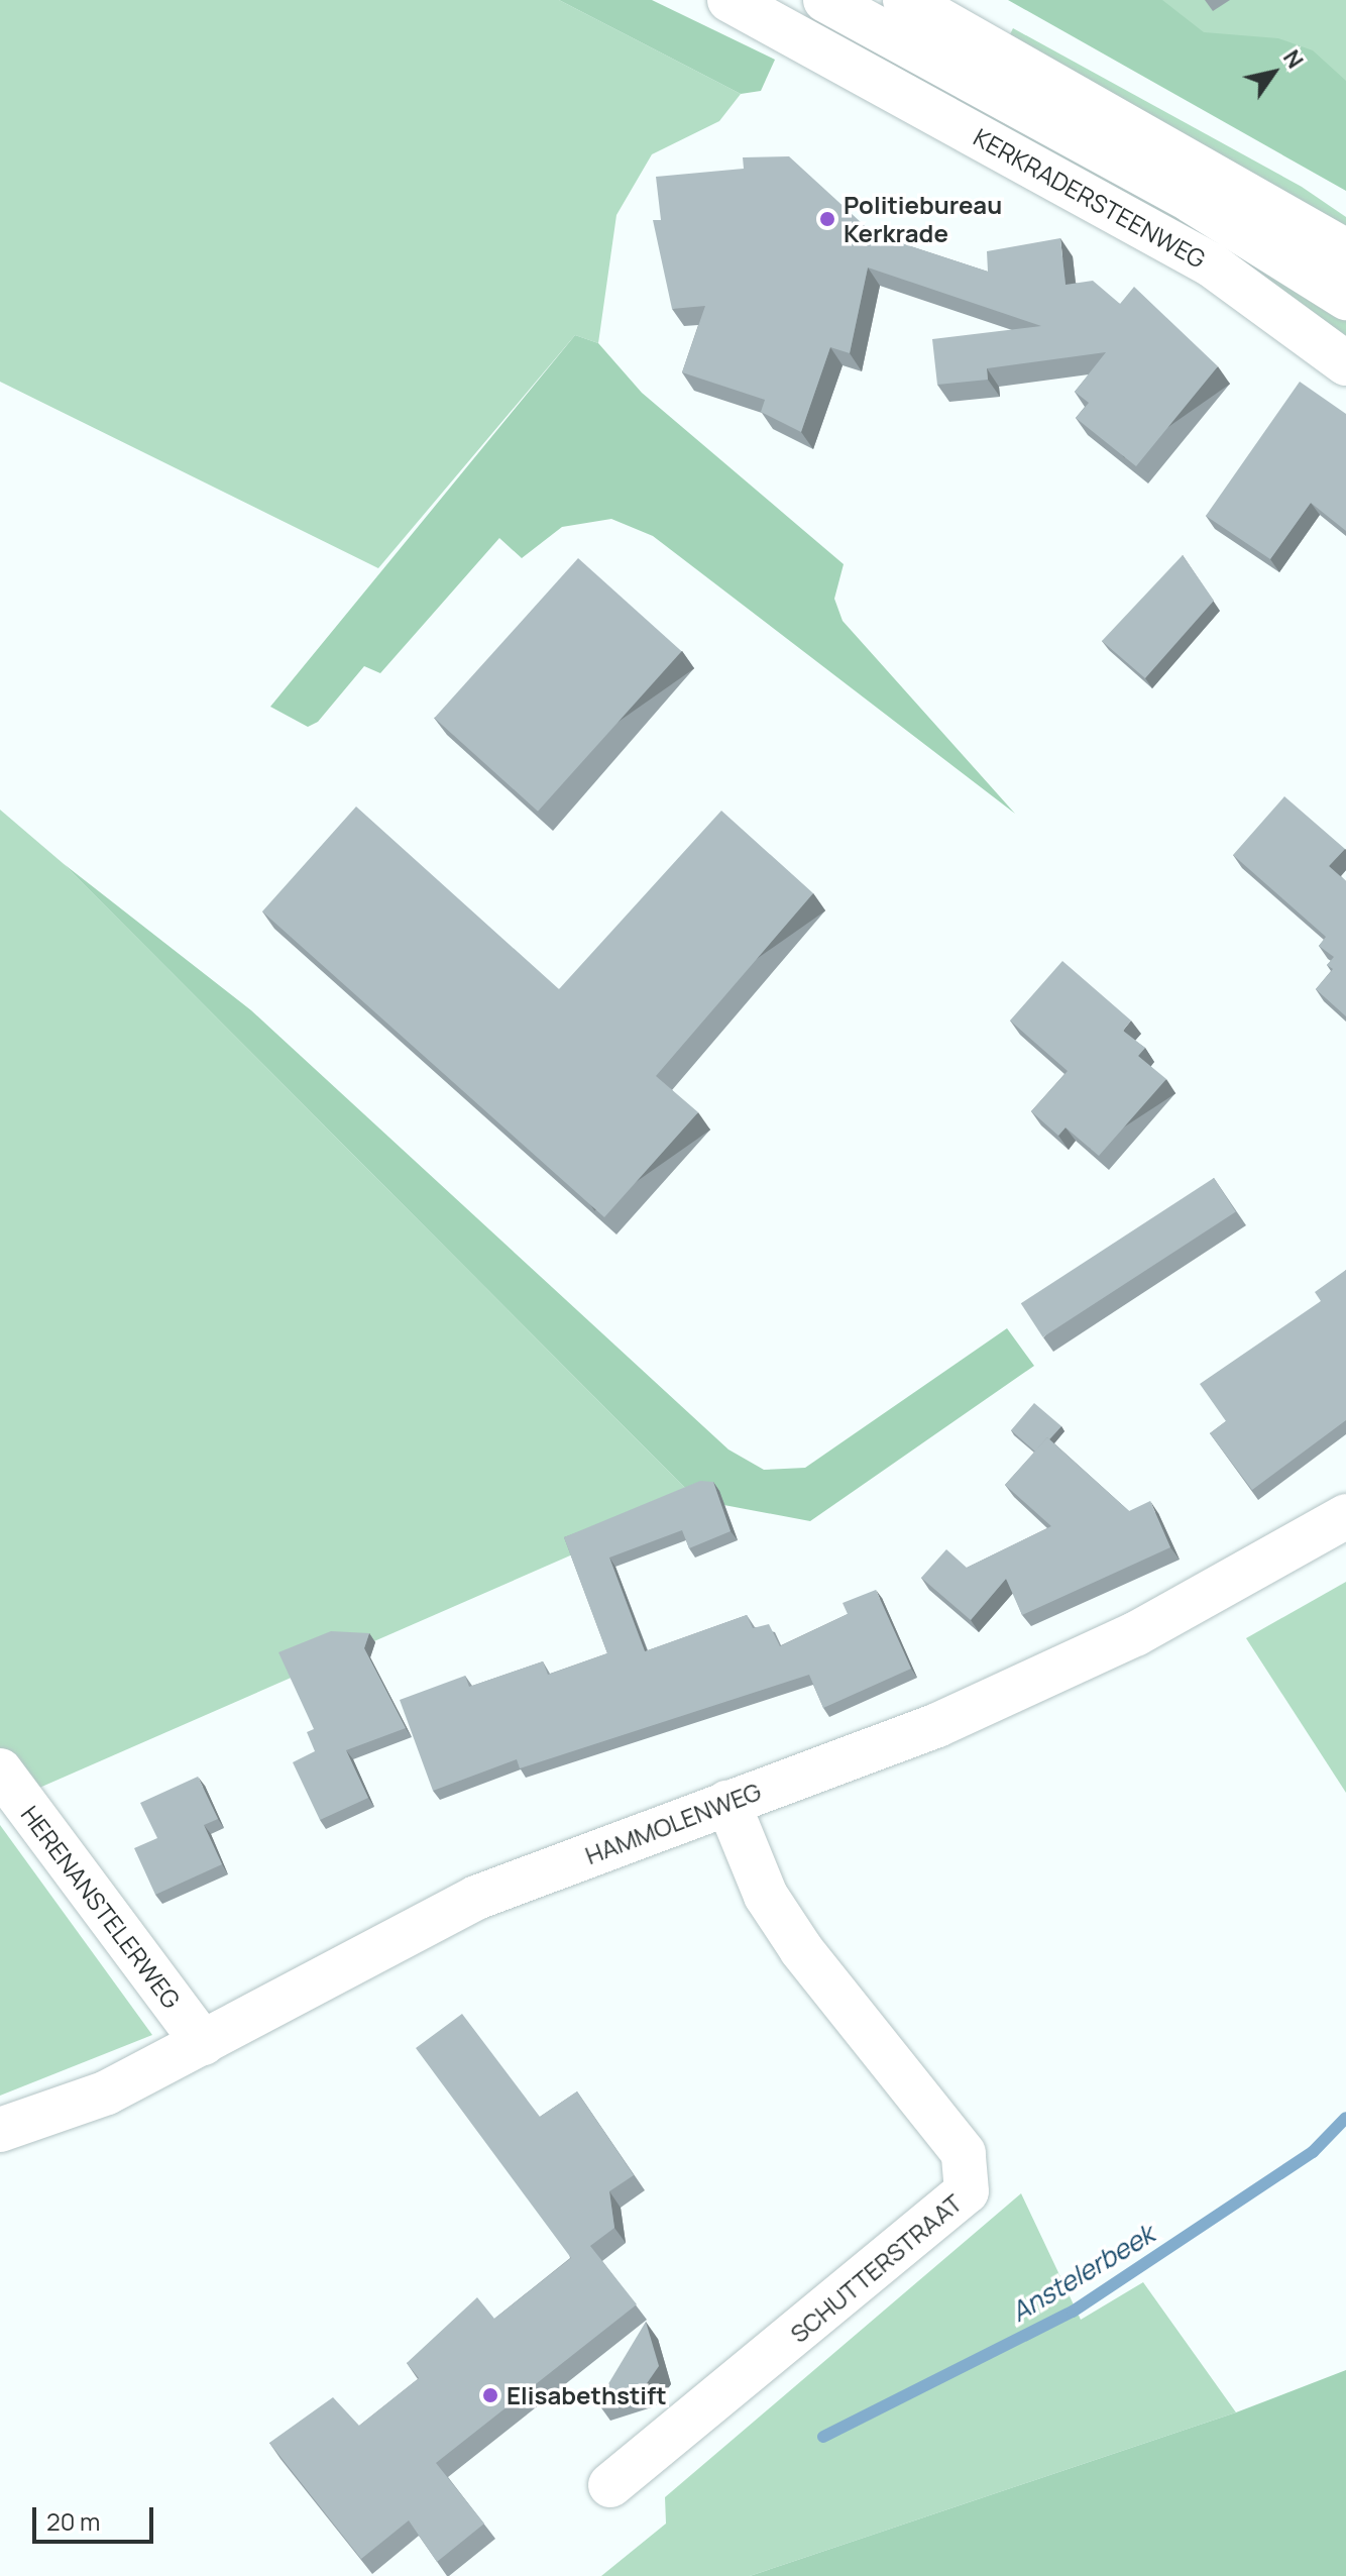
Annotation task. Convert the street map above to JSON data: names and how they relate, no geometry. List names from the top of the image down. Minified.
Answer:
{"streets":{"street":["KERKRADERSTEENWEG","HAMMOLENWEG","HERENANSTELERWEG","SCHUTTERSTRAAT"]},"crossings":[["HAMMOLENWEG","HERENANSTELERWEG"],["HAMMOLENWEG","SCHUTTERSTRAAT"]],"water":["Anstelerbeek"],"places":["Politiebureau Kerkrade","Elisabethstift"],"scale_bar":"20 m","north":"top right"}
